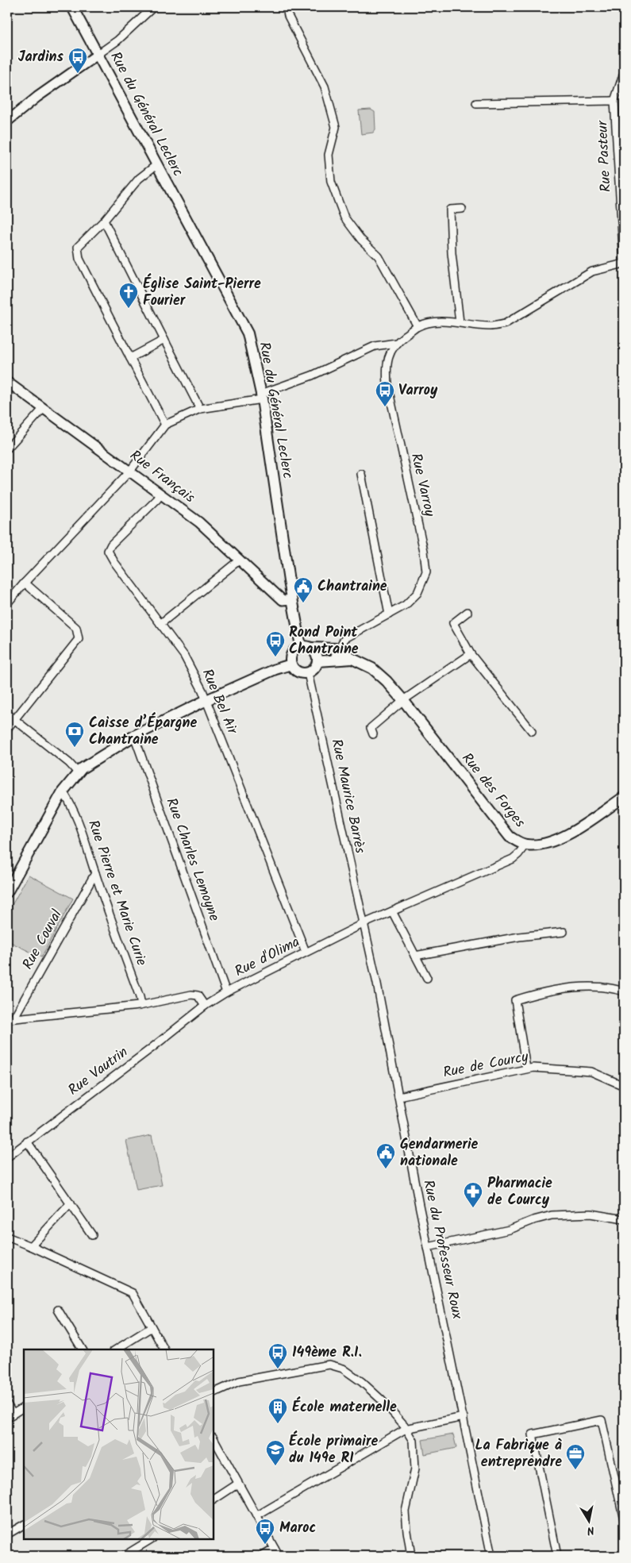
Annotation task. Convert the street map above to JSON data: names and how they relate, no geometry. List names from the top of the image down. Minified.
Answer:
{"streets":{"main road":["Rue du Général Leclerc","Rue des Forges"],"street":["Rue Pasteur","Rue Français","Rue Varroy","Rue Bel Air","Rue Maurice Barrès","Rue Charles Lemoyne","Rue Pierre et Marie Curie","Rue Couval","Rue d'Olima","Rue de Courcy","Rue Vautrin","Rue du Professeur Roux"]},"crossings":[["Rue du Général Leclerc","Rue Français"],["Rue du Général Leclerc","Rue des Forges"],["Rue du Général Leclerc","Rue Maurice Barrès"],["Rue Pasteur","Rue Varroy"],["Rue Français","Rue Bel Air"],["Rue Varroy","Rue des Forges"],["Rue Bel Air","Rue d'Olima"],["Rue des Forges","Rue Maurice Barrès"],["Rue des Forges","Rue d'Olima"],["Rue Maurice Barrès","Rue d'Olima"],["Rue Maurice Barrès","Rue du Professeur Roux"],["Rue Charles Lemoyne","Rue d'Olima"],["Rue Pierre et Marie Curie","Rue Couval"],["Rue d'Olima","Rue Vautrin"],["Rue d'Olima","Rue du Professeur Roux"],["Rue de Courcy","Rue du Professeur Roux"]],"places":{"bus stop":["Jardins","Varroy","Rond Point Chantraine","149ème R.I.","Maroc"],"church":["Église Saint-Pierre Fourier"],"public building":["Chantraine","Gendarmerie nationale"],"bank":["Caisse d’Épargne Chantraine"],"pharmacy":["Pharmacie de Courcy"],"building":["École maternelle"],"school or university":["École primaire du 149e RI"],"office":["La Fabrique à entreprendre"]},"north":"bottom"}
